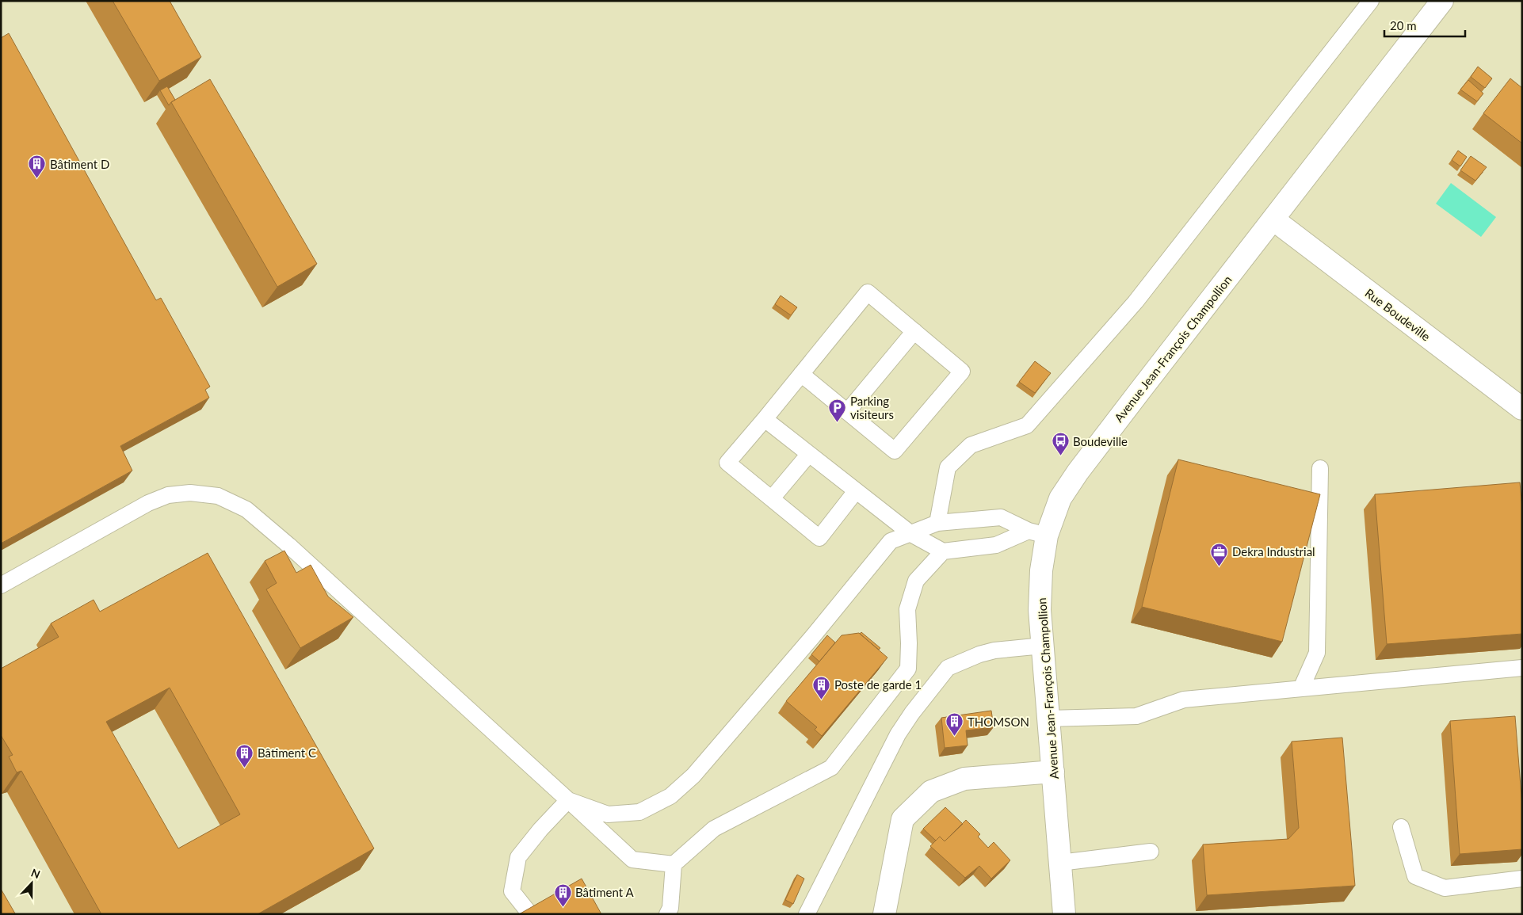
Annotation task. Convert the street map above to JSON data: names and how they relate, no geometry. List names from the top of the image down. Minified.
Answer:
{"streets":{"street":["Rue Boudeville","Avenue Jean-François Champollion"]},"crossings":[["Rue Boudeville","Avenue Jean-François Champollion"]],"places":{"building":["Bâtiment D","Poste de garde 1","THOMSON","Bâtiment C","Bâtiment A"],"parking":["Parking visiteurs"],"bus stop":["Boudeville"],"office":["Dekra Industrial"]},"scale_bar":"20 m","north":"top"}
